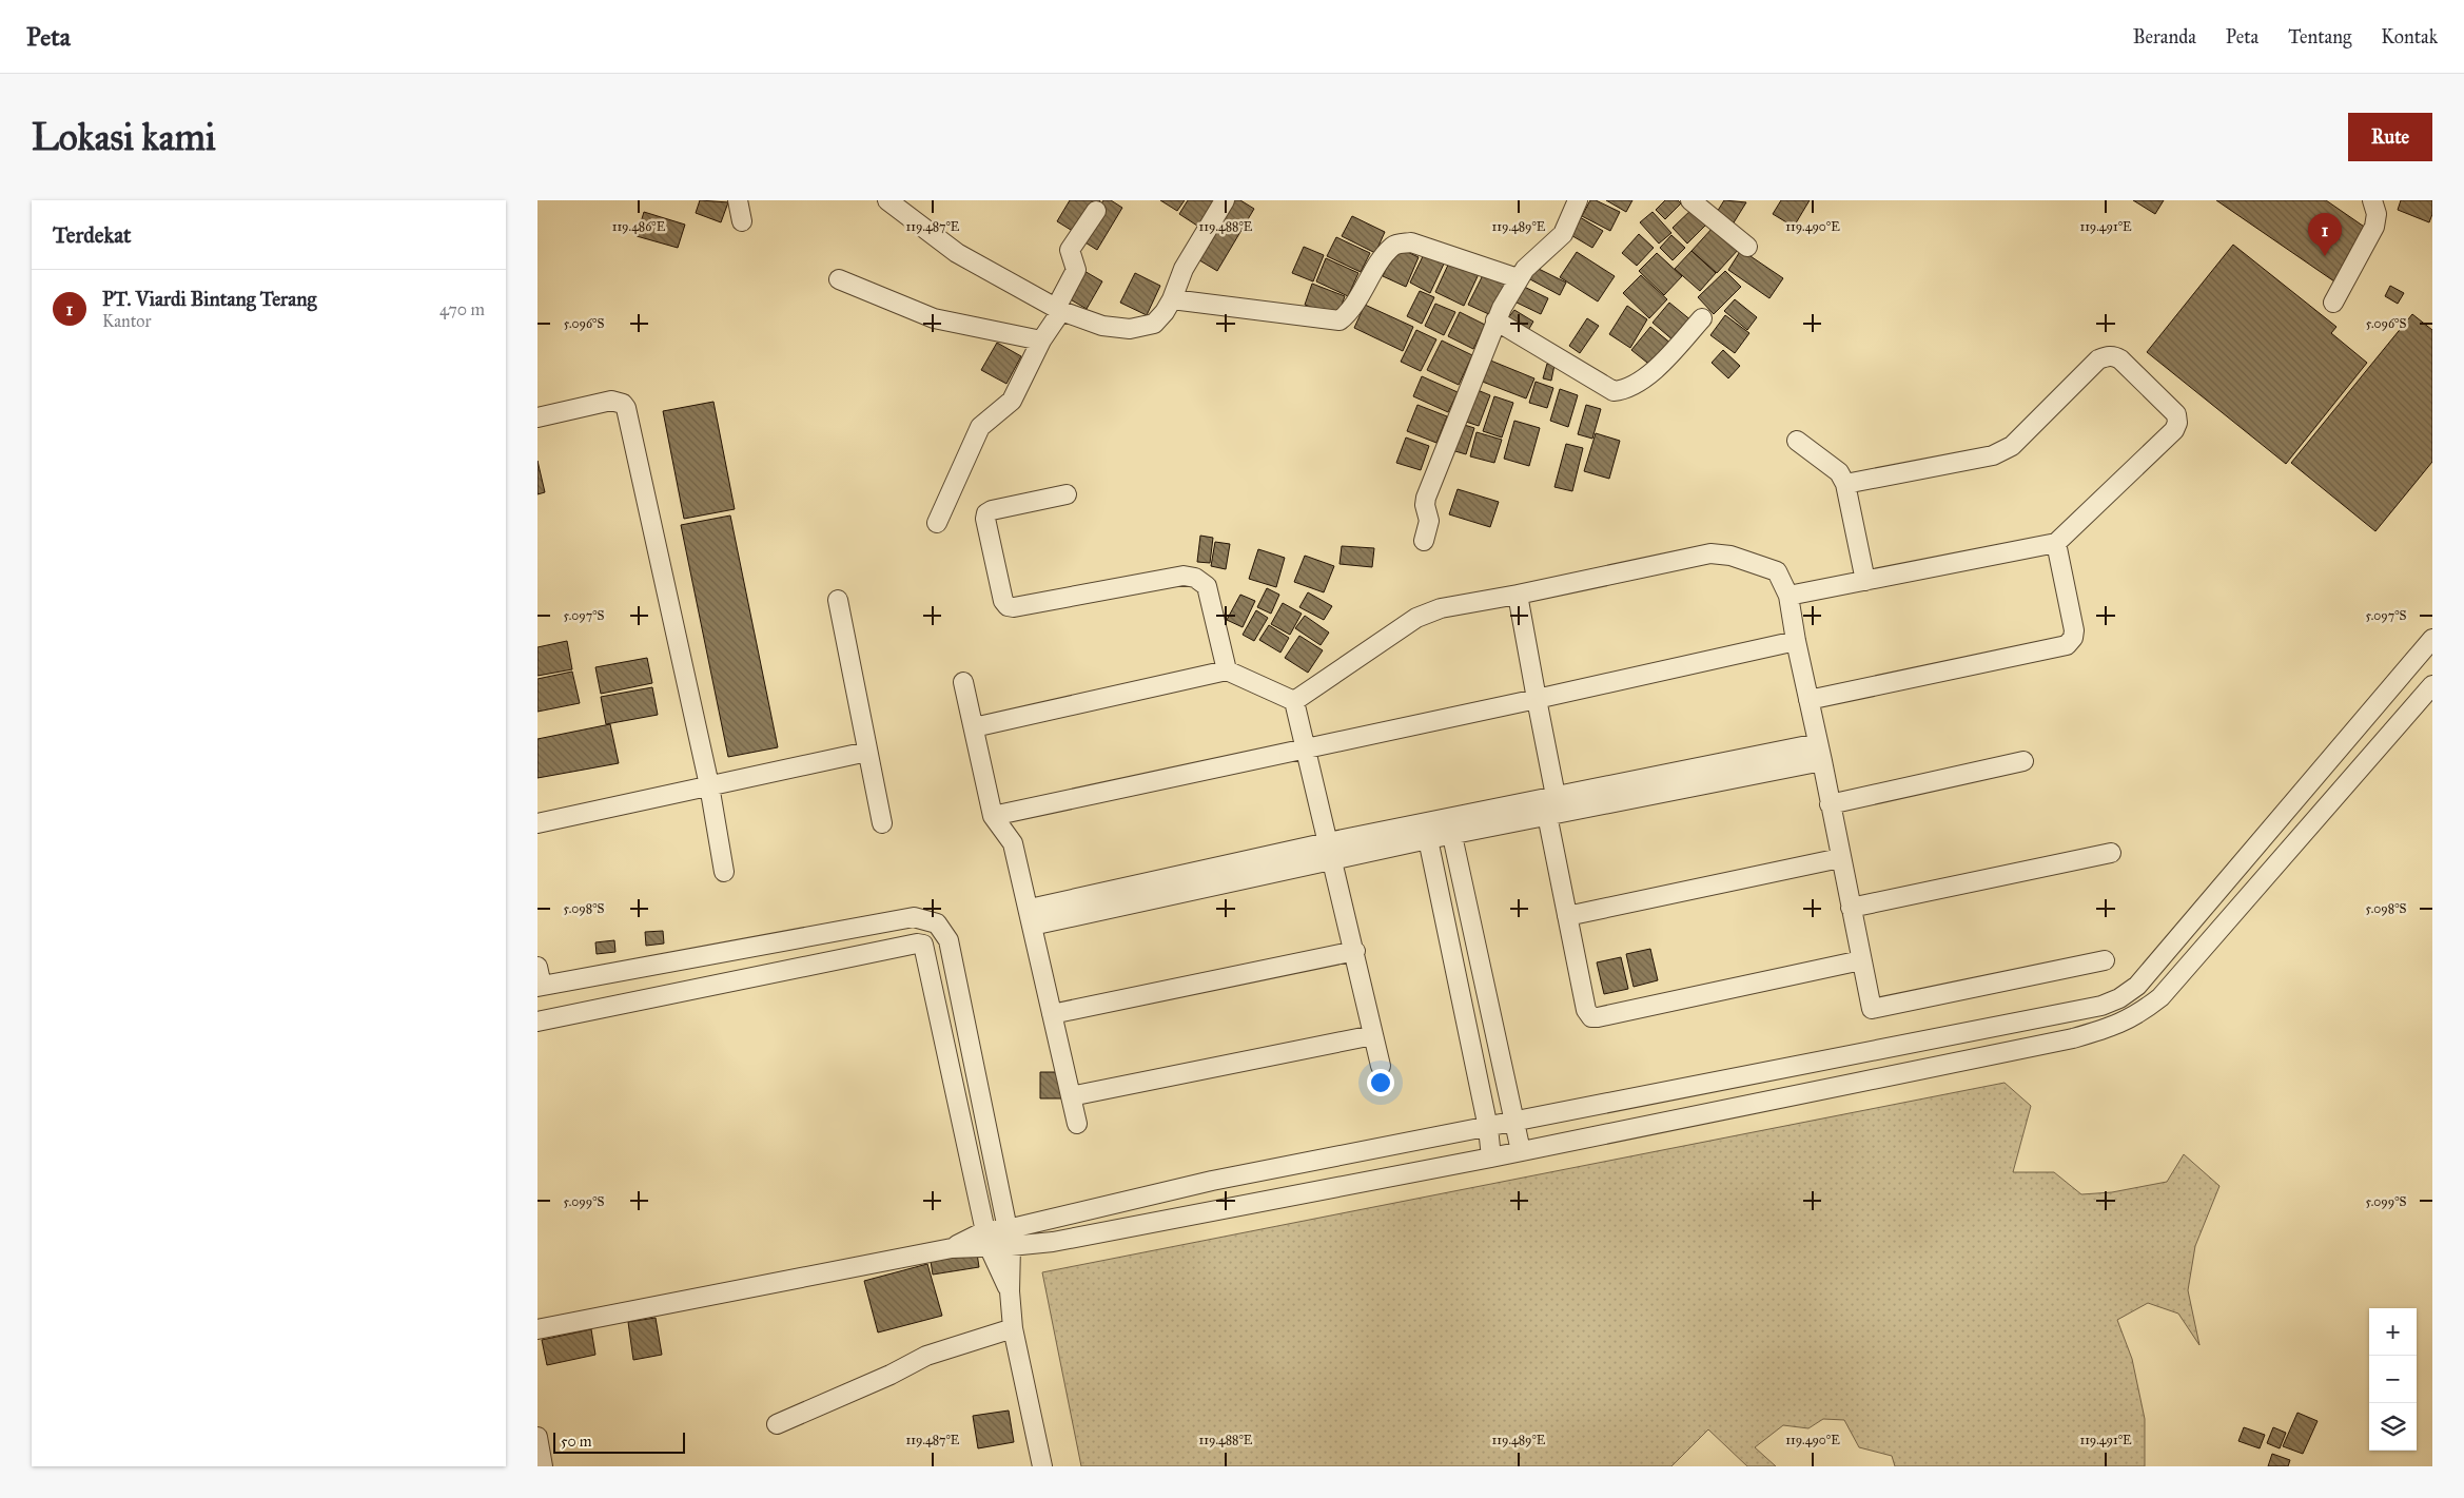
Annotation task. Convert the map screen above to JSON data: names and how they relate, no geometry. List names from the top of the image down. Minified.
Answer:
{"scale_bar":"50 m","page":{"header":"Peta","nav":["Beranda","Peta","Tentang","Kontak"],"buttons":"Rute","title":"Lokasi kami","heading":"Terdekat","pins":"1","list":[{"mark":"1","name":"PT. Viardi Bintang Terang","note":"Kantor","value":"470 m"}],"map_buttons":["+","−"],"scale":"50 m"},"coordinates":["119.486°E","119.487°E","119.488°E","119.489°E","119.490°E","119.491°E","5.096°S","5.097°S","5.098°S","5.099°S"]}
